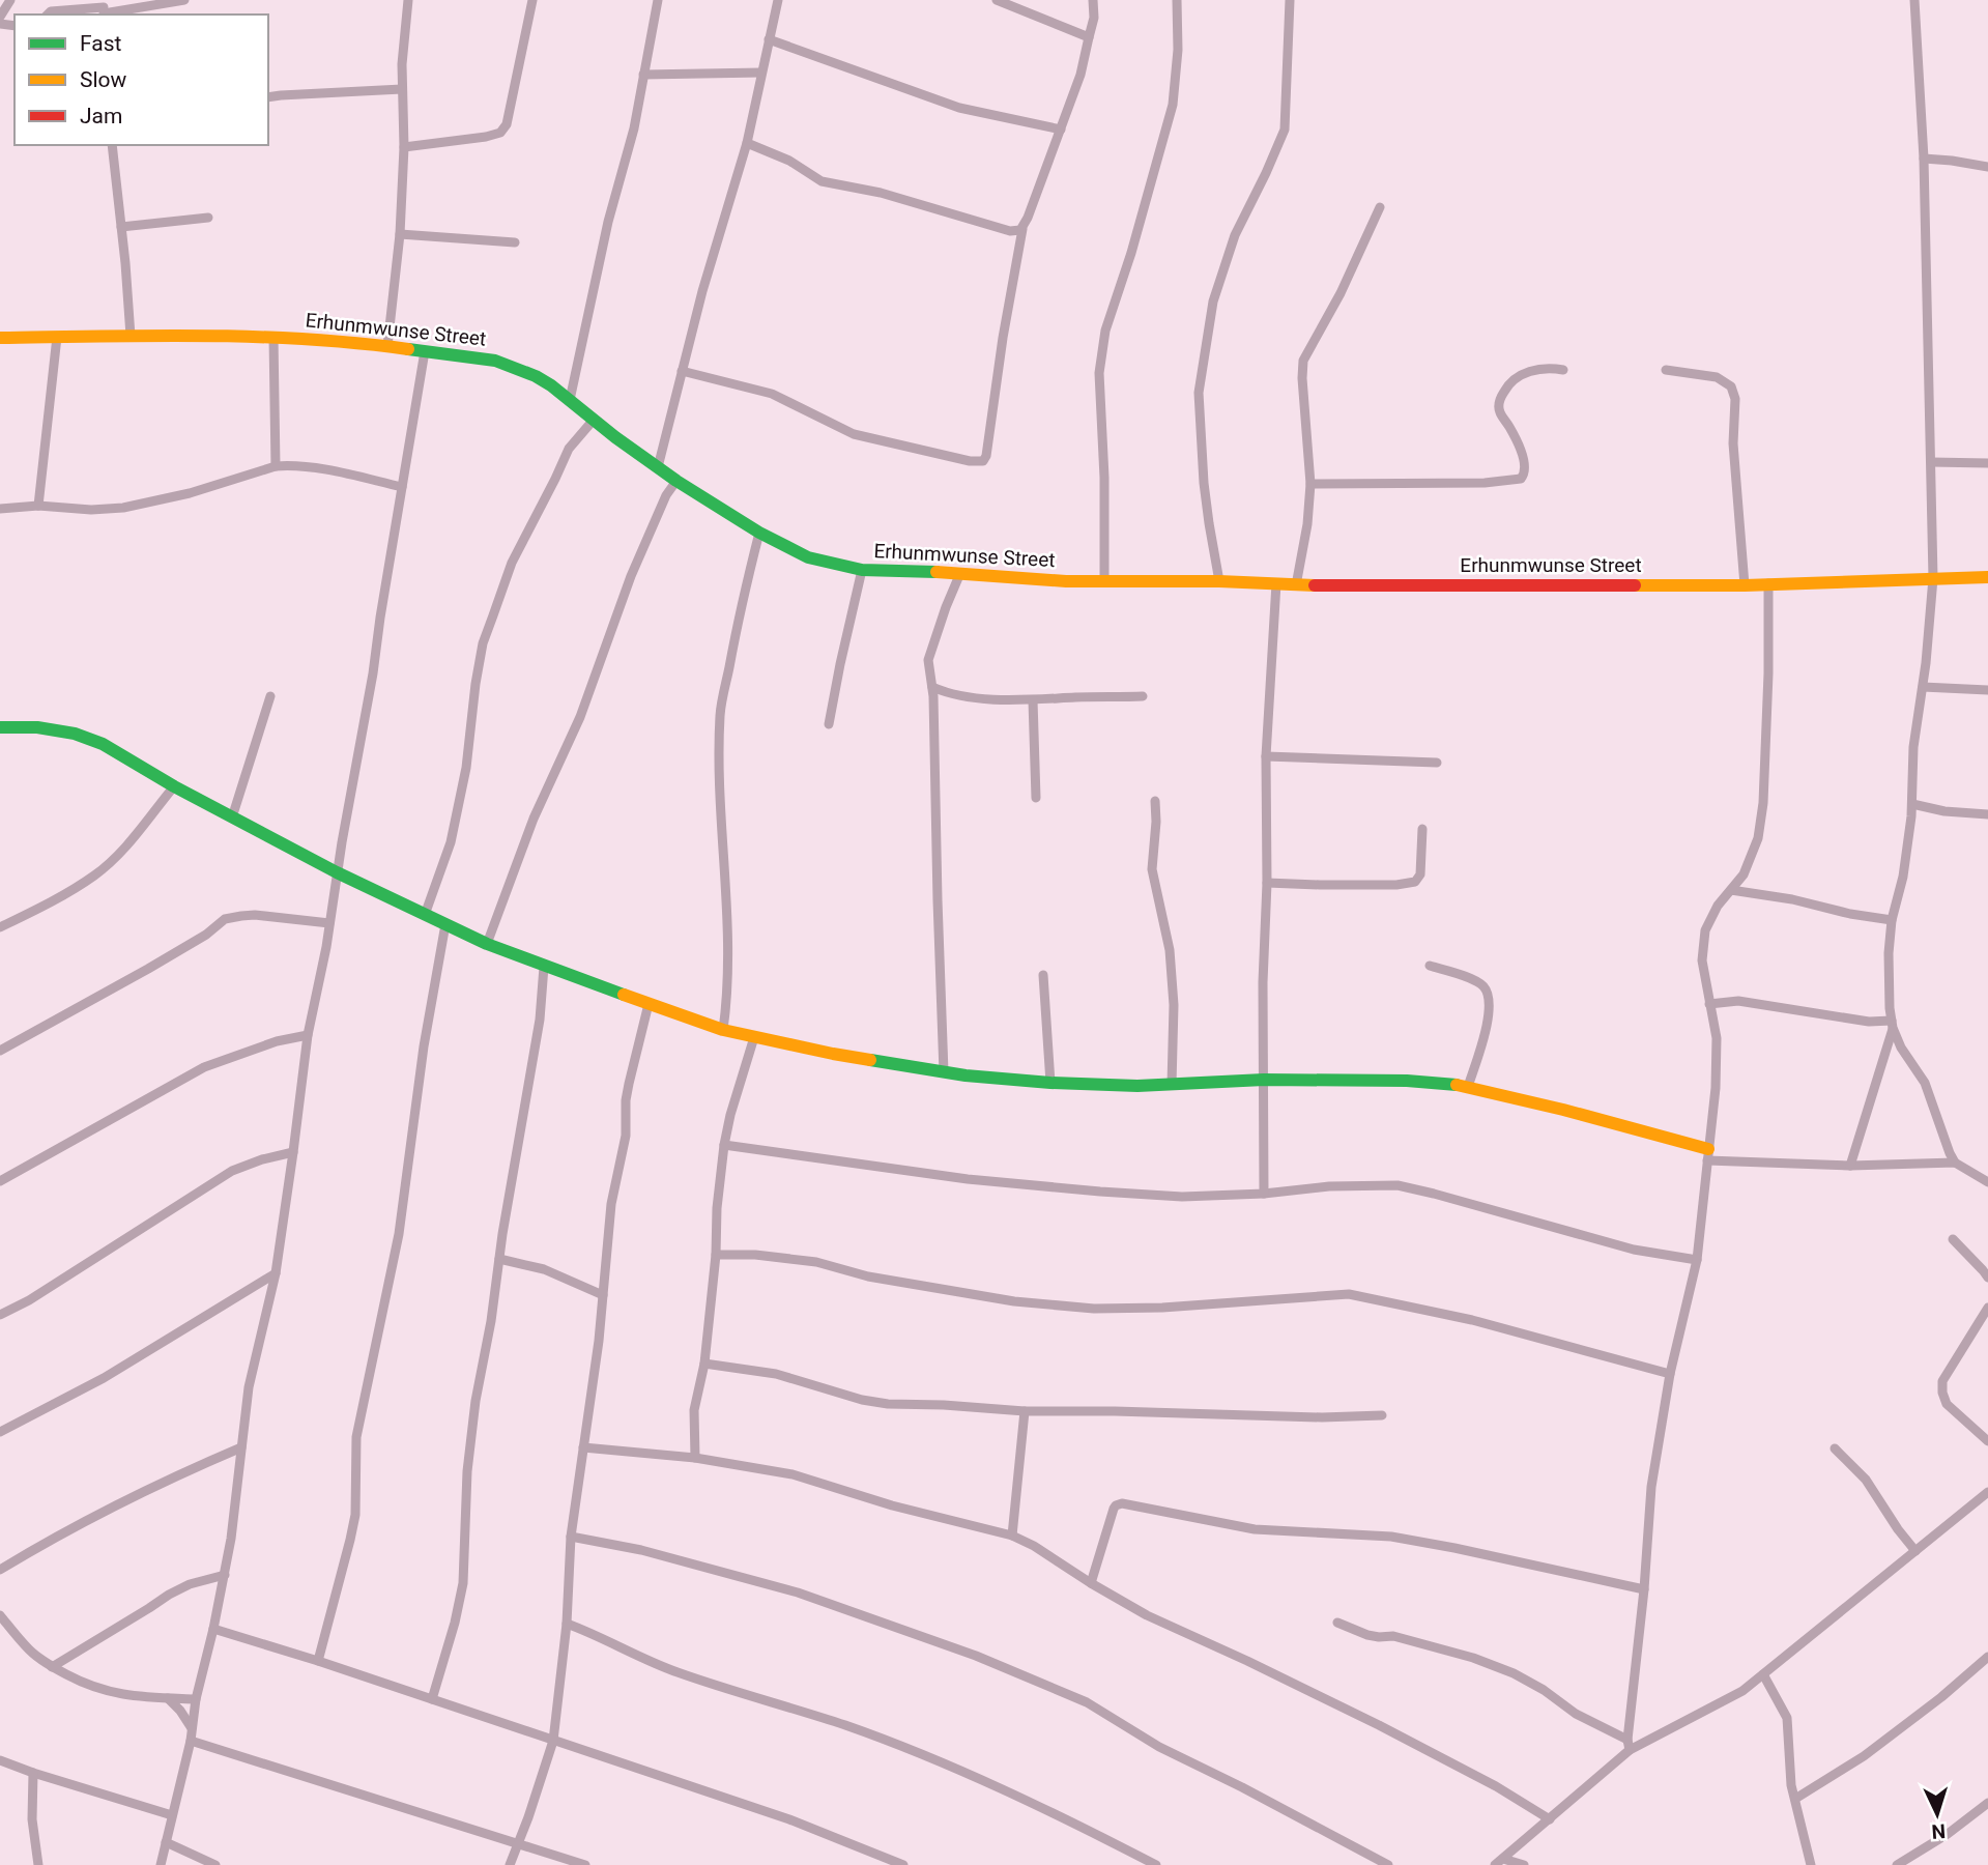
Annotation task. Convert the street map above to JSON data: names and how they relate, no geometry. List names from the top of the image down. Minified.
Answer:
{"streets":{"street":["Erhunmwunse Street"]},"legend":["Fast","Slow","Jam"],"north":"bottom"}
